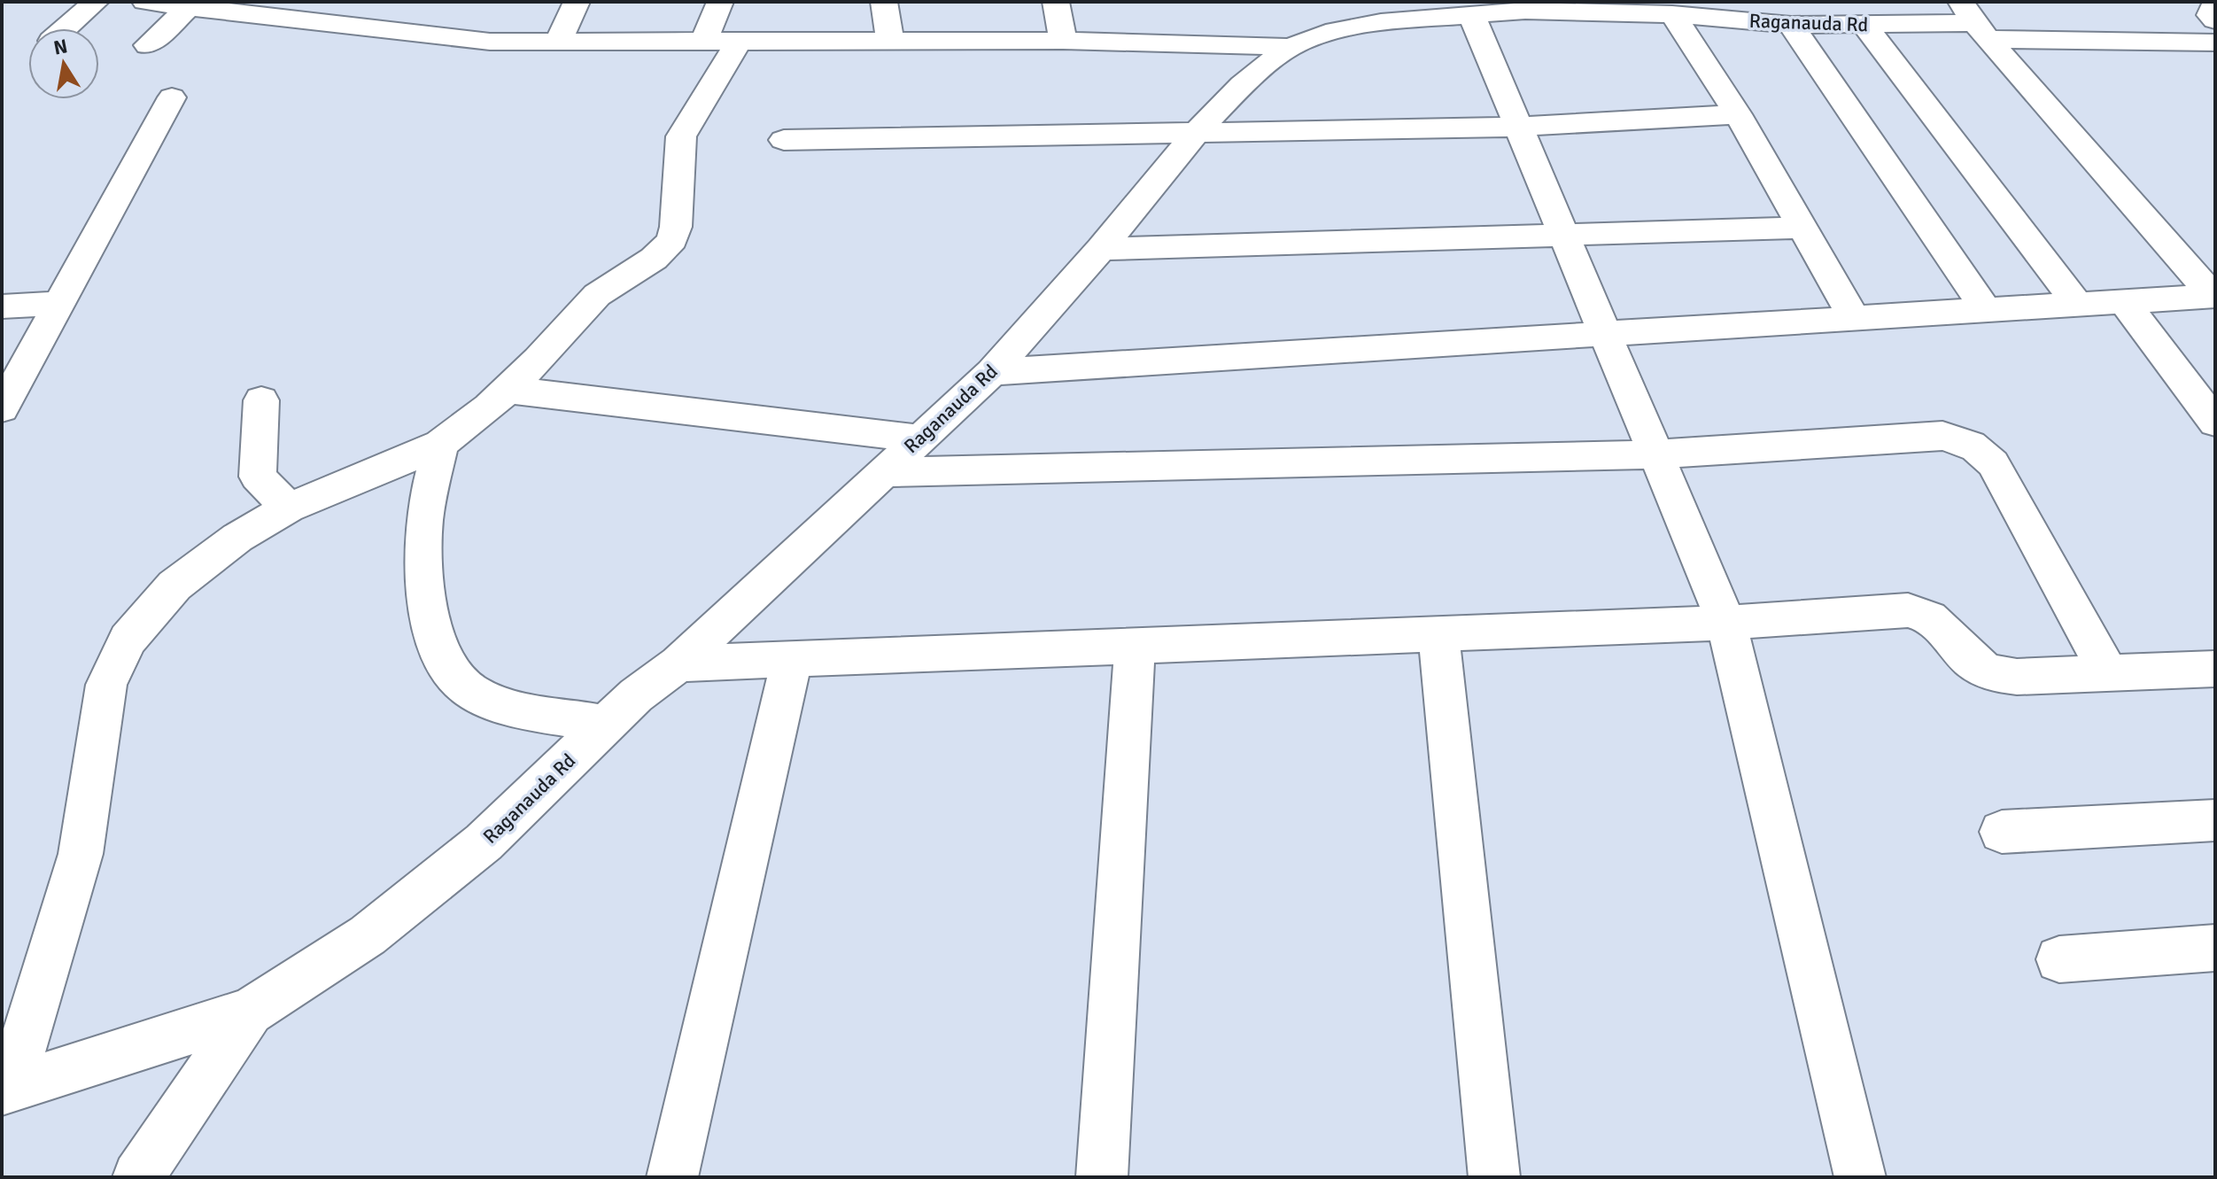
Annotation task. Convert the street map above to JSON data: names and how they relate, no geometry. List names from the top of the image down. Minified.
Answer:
{"streets":{"street":["Raganauda Rd"]},"north":"top"}
